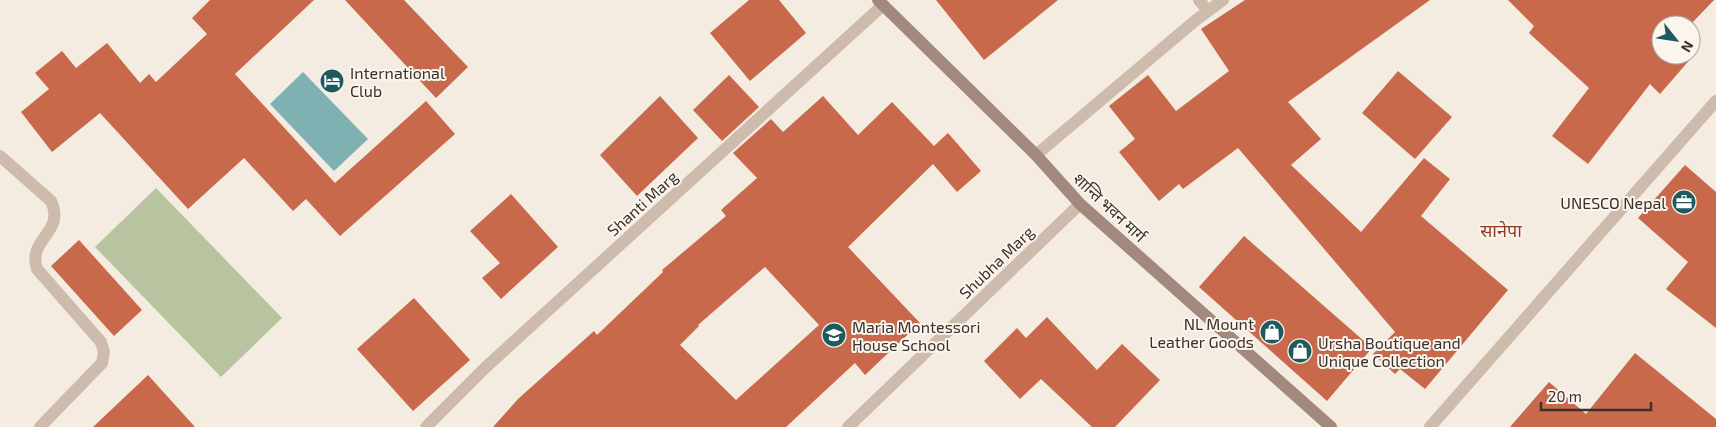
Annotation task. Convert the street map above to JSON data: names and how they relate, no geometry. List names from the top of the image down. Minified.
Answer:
{"streets":{"main road":["शान्ति भवन मार्ग"],"street":["Shanti Marg","Shubha Marg"]},"crossings":[["Shanti Marg","शान्ति भवन मार्ग"],["शान्ति भवन मार्ग","Shubha Marg"]],"districts":["सानेपा"],"places":{"hotel":["International Club"],"office":["UNESCO Nepal"],"shop":["NL Mount Leather Goods","Ursha Boutique and Unique Collection"],"school or university":["Maria Montessori House School"]},"scale_bar":"20 m","north":"bottom right"}
